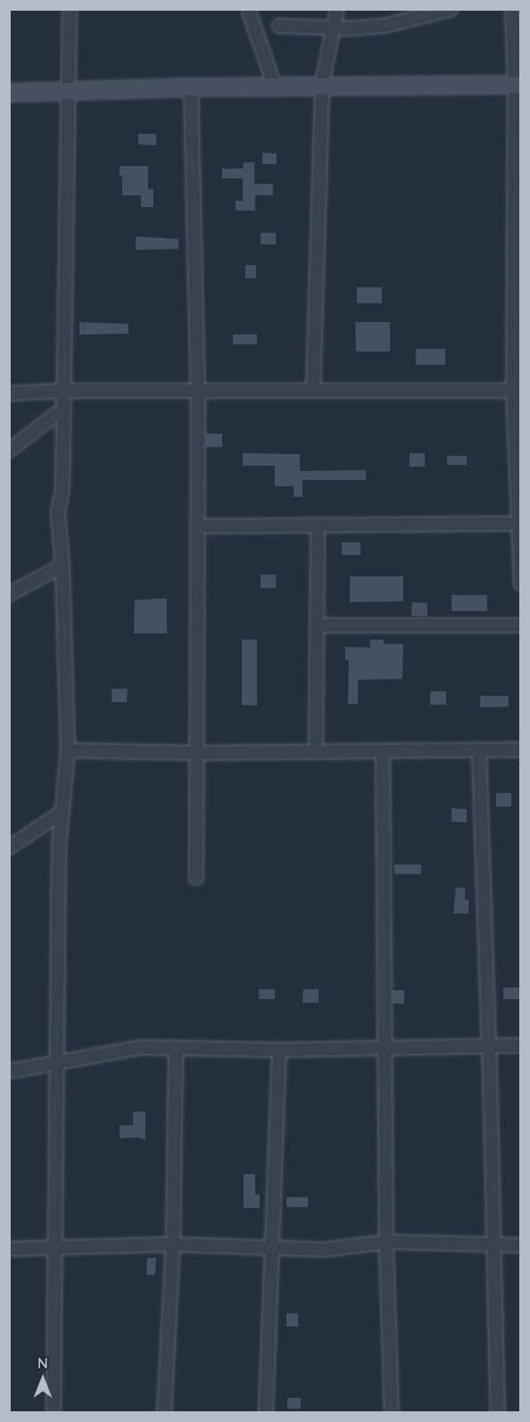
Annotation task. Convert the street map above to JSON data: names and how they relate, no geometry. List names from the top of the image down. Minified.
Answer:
{"north":"top"}
